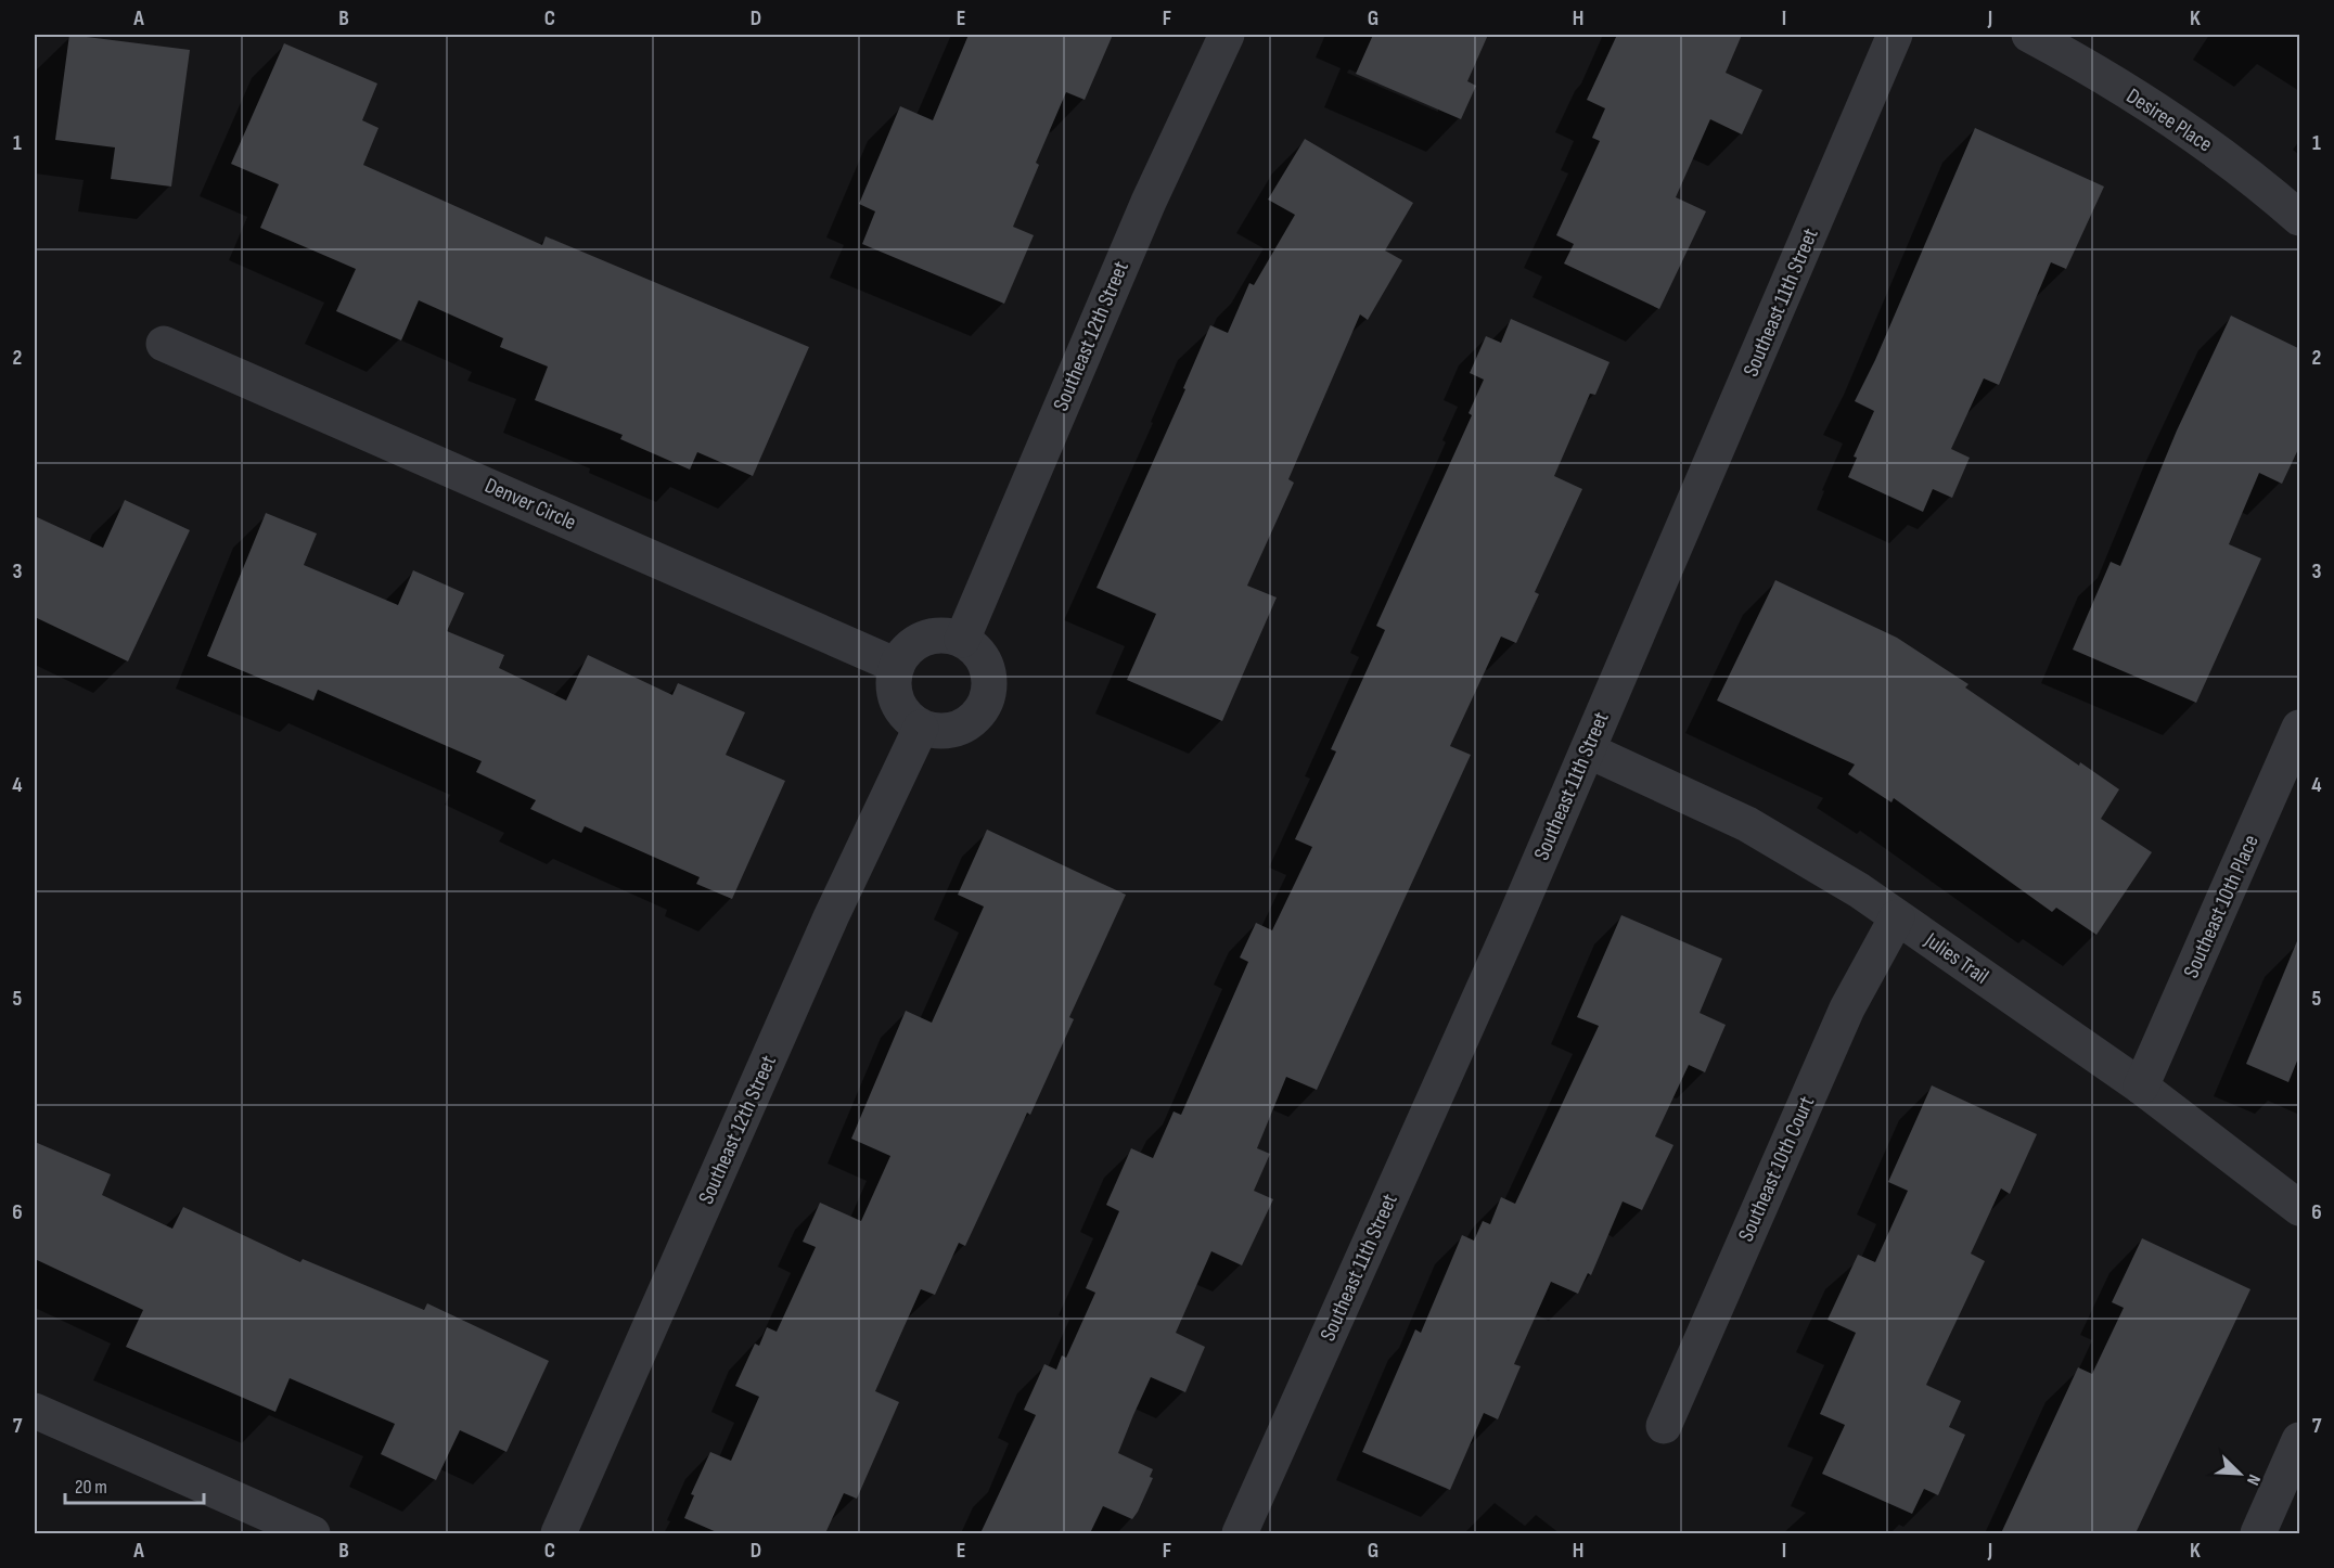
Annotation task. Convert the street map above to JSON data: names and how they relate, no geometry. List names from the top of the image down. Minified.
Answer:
{"streets":{"street":["Desiree Place","Southeast 11th Street","Southeast 12th Street","Denver Circle","Southeast 10th Place","Julies Trail","Southeast 10th Court"]},"crossings":[["Southeast 11th Street","Julies Trail"],["Southeast 12th Street","Denver Circle"],["Southeast 10th Place","Julies Trail"],["Julies Trail","Southeast 10th Court"]],"scale_bar":"20 m","north":"bottom right","grid":{"columns":["A","B","C","D","E","F","G","H","I","J","K"],"rows":["1","2","3","4","5","6","7"]}}
